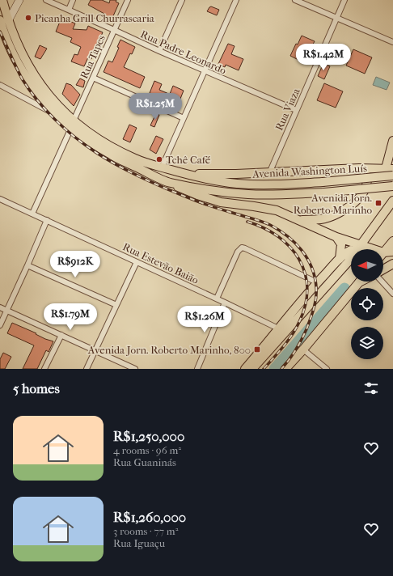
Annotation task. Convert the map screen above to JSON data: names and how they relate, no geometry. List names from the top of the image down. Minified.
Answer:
{"streets":{"main road":["Avenida Washington Luís"],"street":["Rua Padre Leonardo","Rua Tapes","Rua Viaza","Rua Estevão Baião"]},"crossings":[["Rua Padre Leonardo","Rua Tapes"],["Rua Padre Leonardo","Rua Viaza"],["Rua Tapes","Avenida Washington Luís"],["Rua Tapes","Rua Estevão Baião"]],"places":{"other":["Picanha Grill Churrascaria","Tchê Café"],"transit":["Avenida Jorn. Roberto Marinho","Avenida Jorn. Roberto Marinho, 800"]},"north":"left","page":{"price":["R$1.42M","R$1.25M","R$912K","R$1.79M","R$1.26M"],"heading":"5 homes","list":[{"name":"R$1,250,000","note":"4 rooms · 96 m² · Rua Guaninás"},{"name":"R$1,260,000","note":"3 rooms · 77 m² · Rua Iguaçu"}]}}
